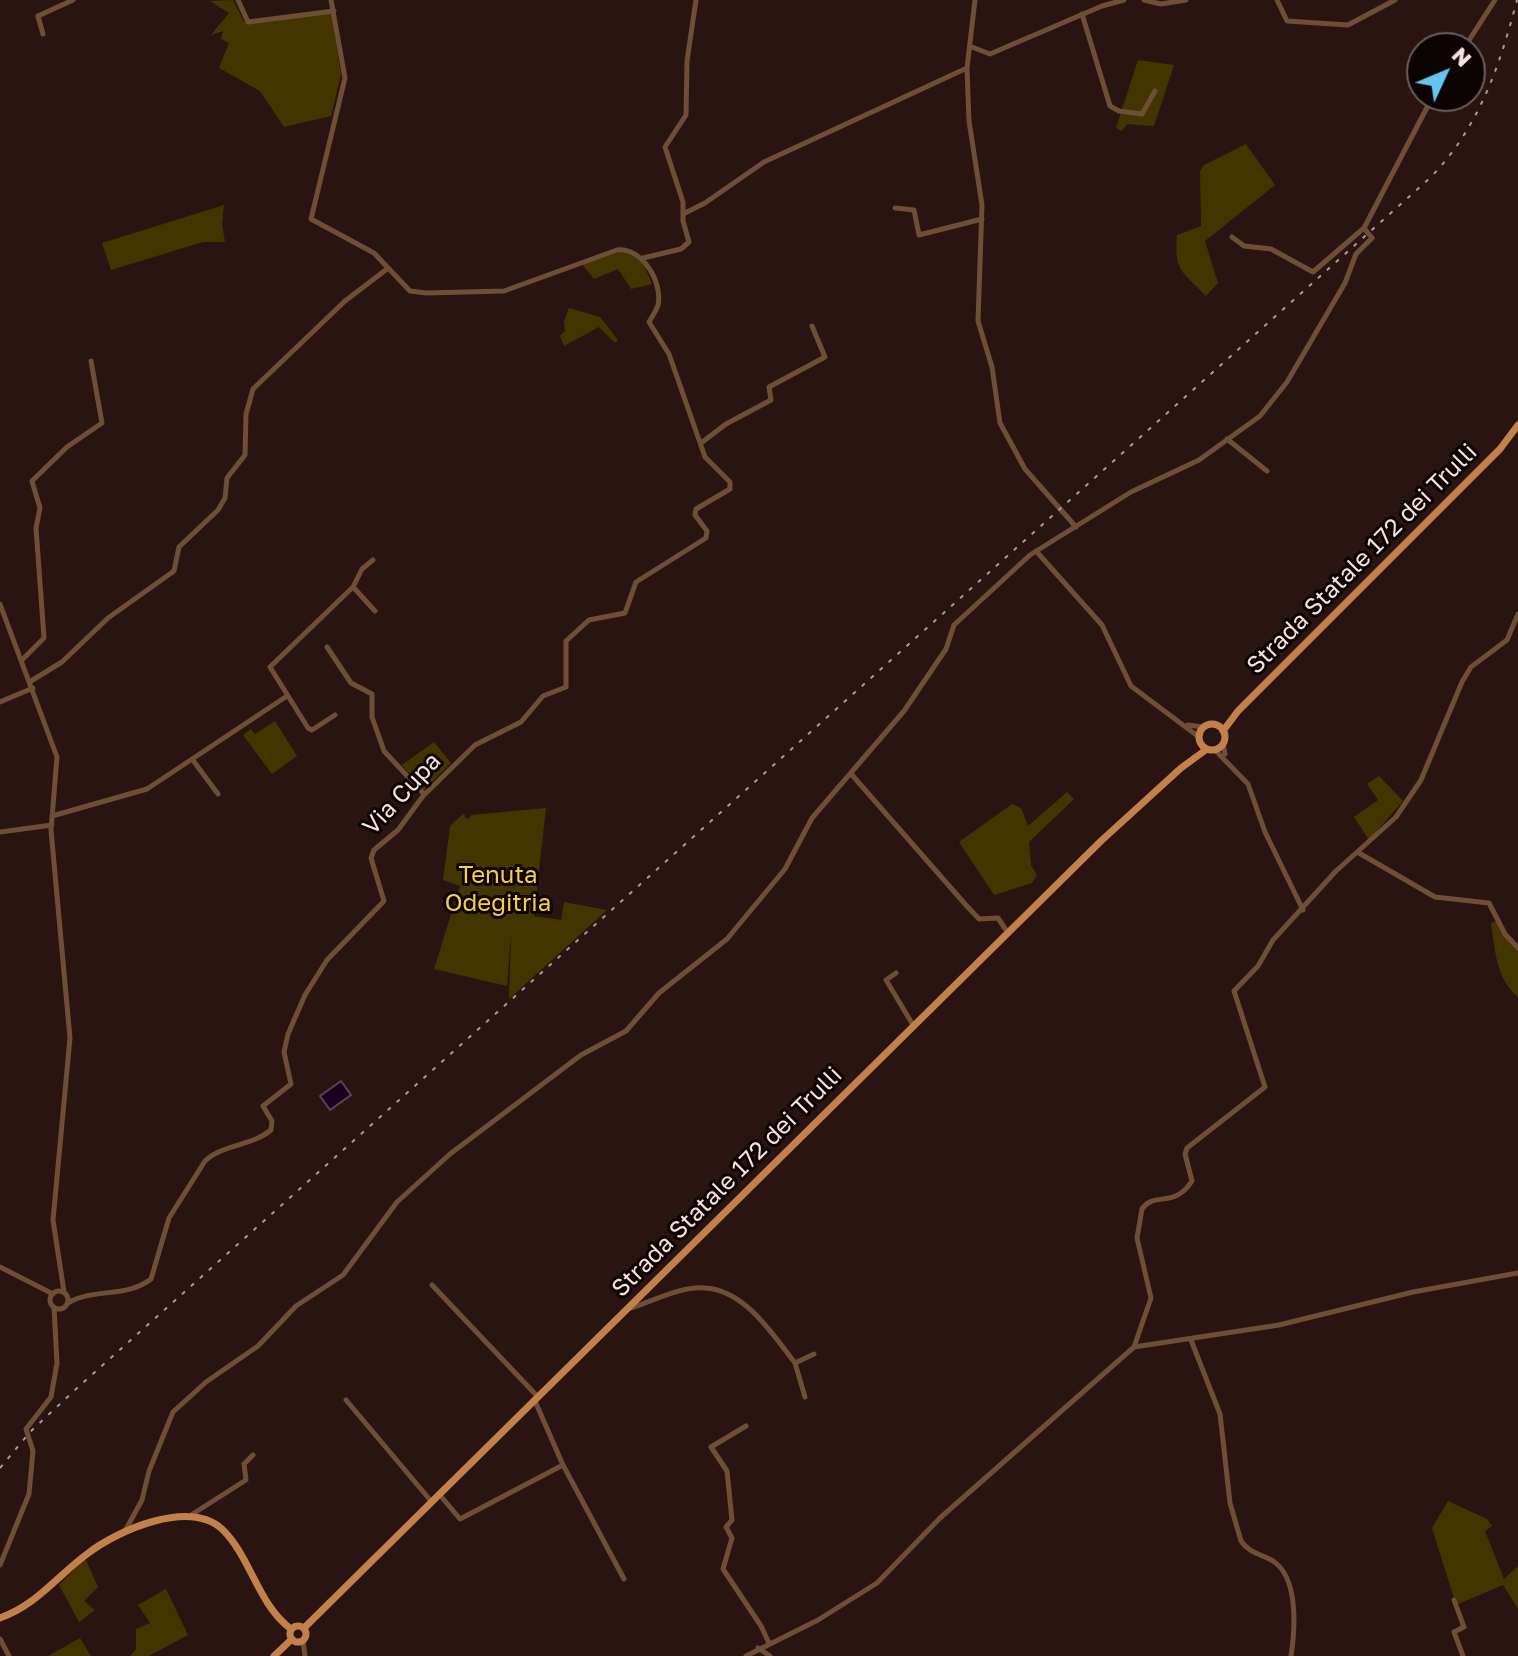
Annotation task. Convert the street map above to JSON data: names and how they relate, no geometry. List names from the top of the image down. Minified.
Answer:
{"streets":{"main road":["Strada Statale 172 dei Trulli"],"street":["Via Cupa"]},"parks":["Tenuta Odegitria"],"north":"top right"}
